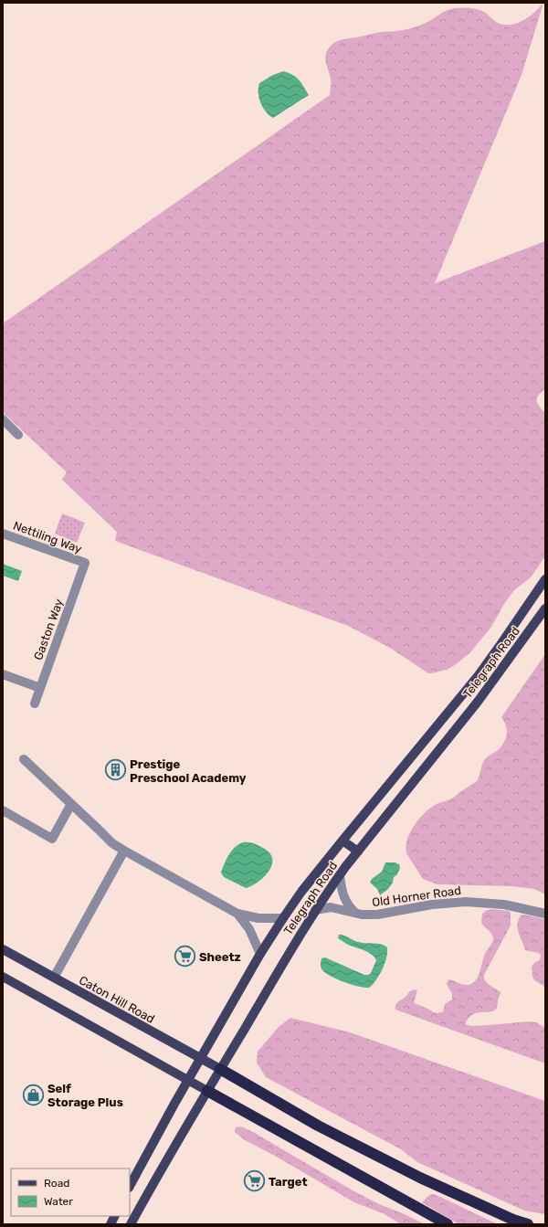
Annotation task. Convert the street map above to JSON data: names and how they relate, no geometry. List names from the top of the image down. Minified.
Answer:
{"streets":{"main road":["Telegraph Road","Caton Hill Road"],"street":["Nettiling Way","Gaston Way","Old Horner Road"]},"crossings":[["Nettiling Way","Gaston Way"],["Telegraph Road","Old Horner Road"],["Telegraph Road","Caton Hill Road"]],"places":{"building":["Prestige Preschool Academy"],"supermarket":["Sheetz","Target"],"shop":["Self Storage Plus"]},"legend":["Road","Water"]}
